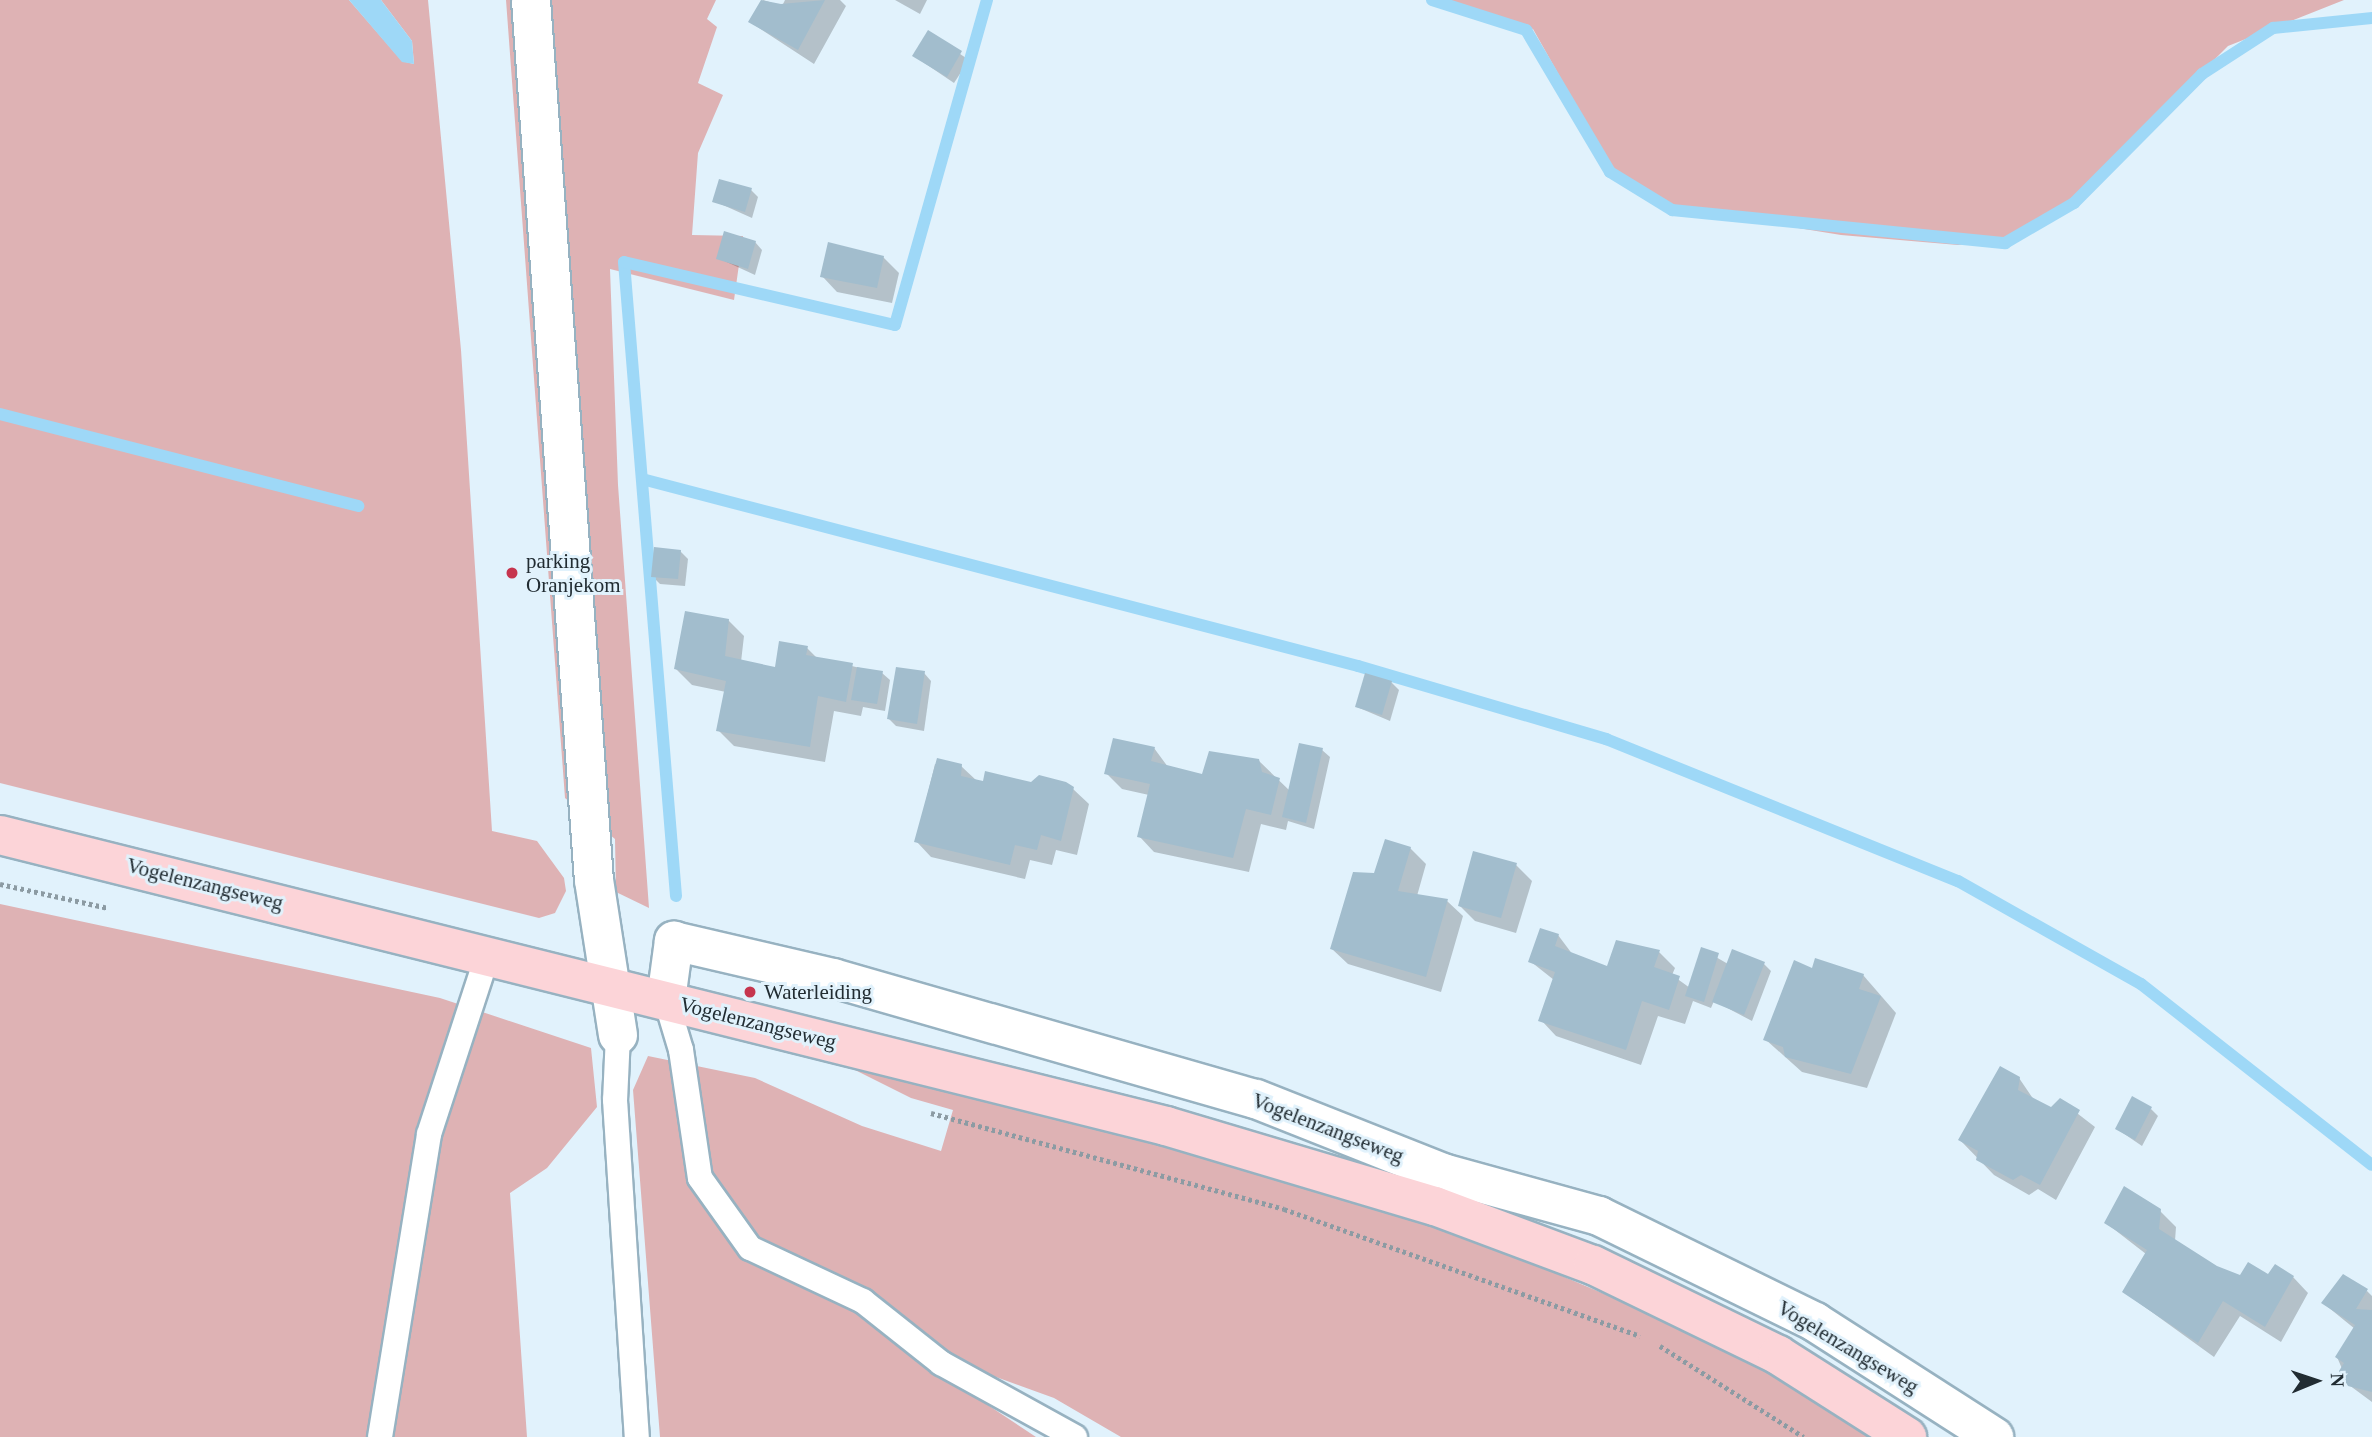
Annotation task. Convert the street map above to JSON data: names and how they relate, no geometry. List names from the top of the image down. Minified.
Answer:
{"streets":{"main road":["Vogelenzangseweg"]},"places":["parking Oranjekom","Waterleiding"],"north":"right"}
